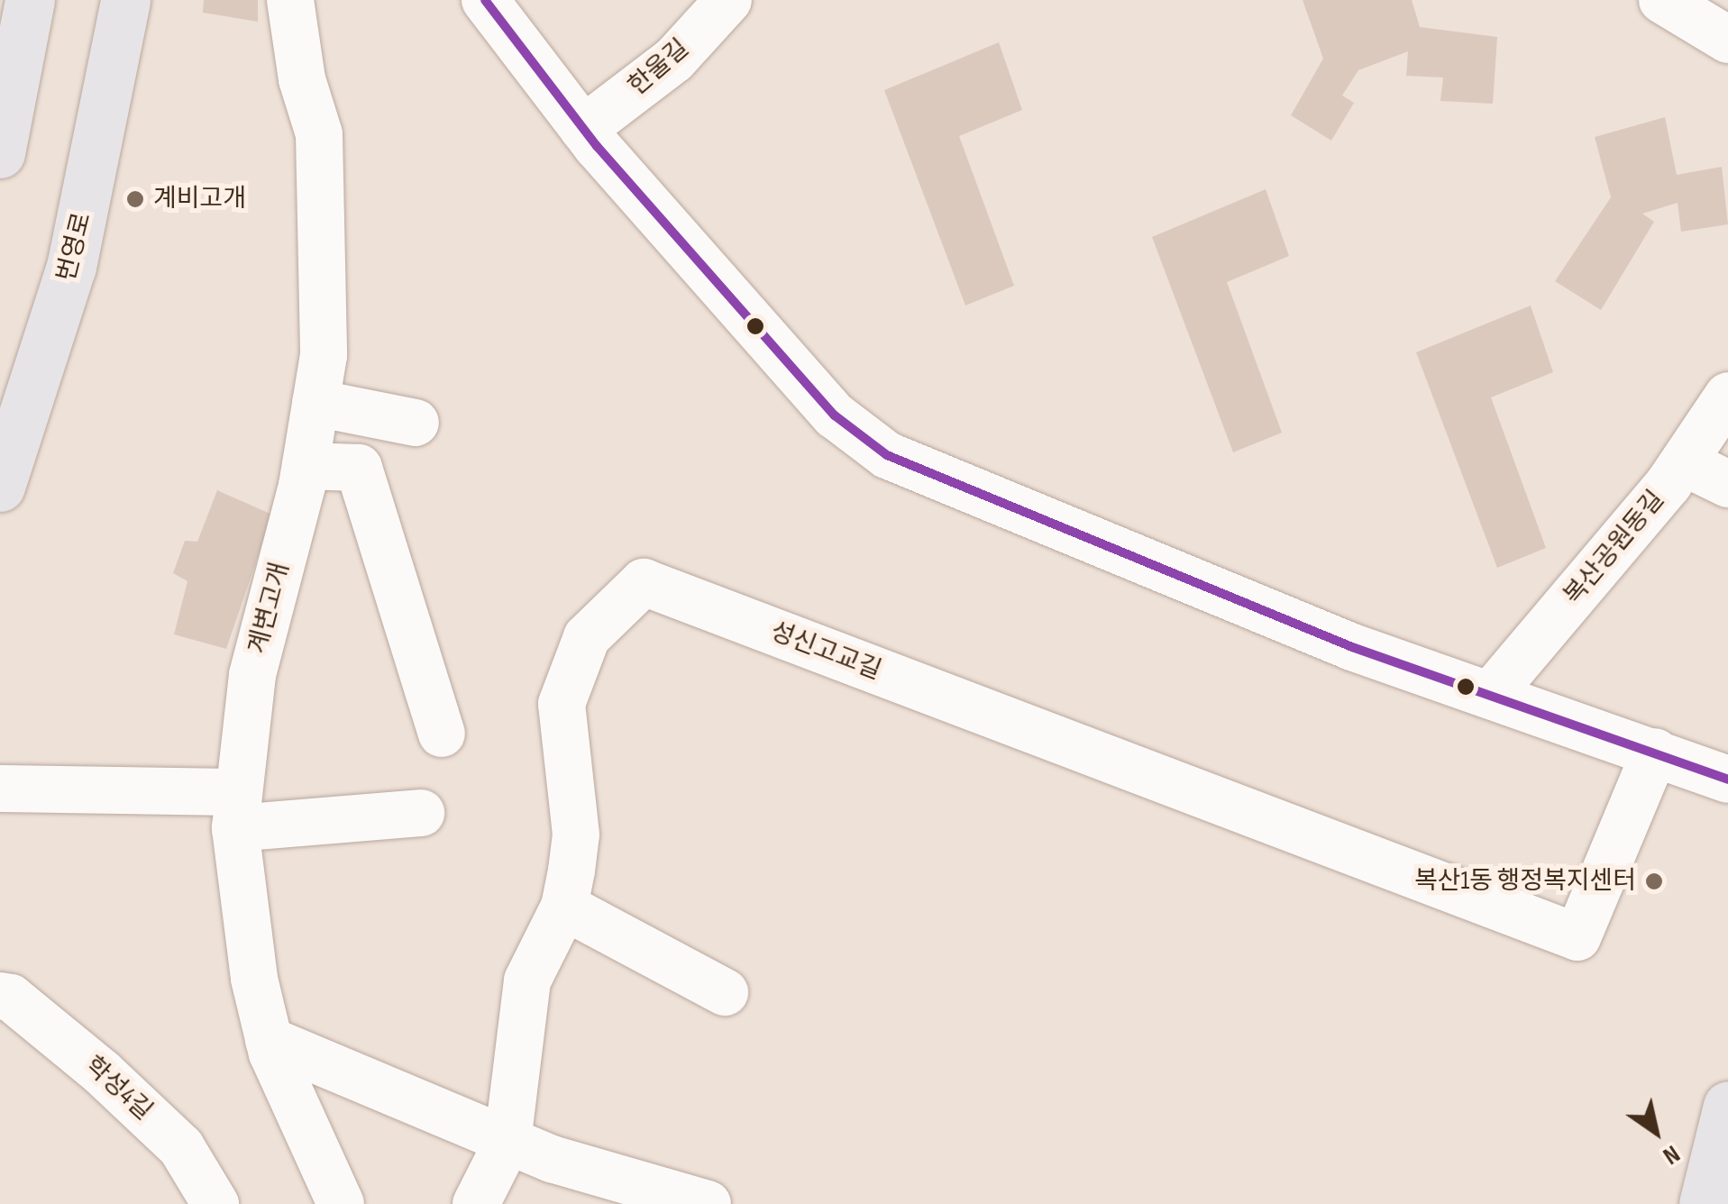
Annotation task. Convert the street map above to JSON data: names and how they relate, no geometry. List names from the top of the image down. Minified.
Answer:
{"streets":{"main road":["번영로"],"street":["한울길","복산공원동길","계변고개","성신고교길","학성4길"]},"places":["계비고개","복산1동 행정복지센터"],"north":"bottom right"}
